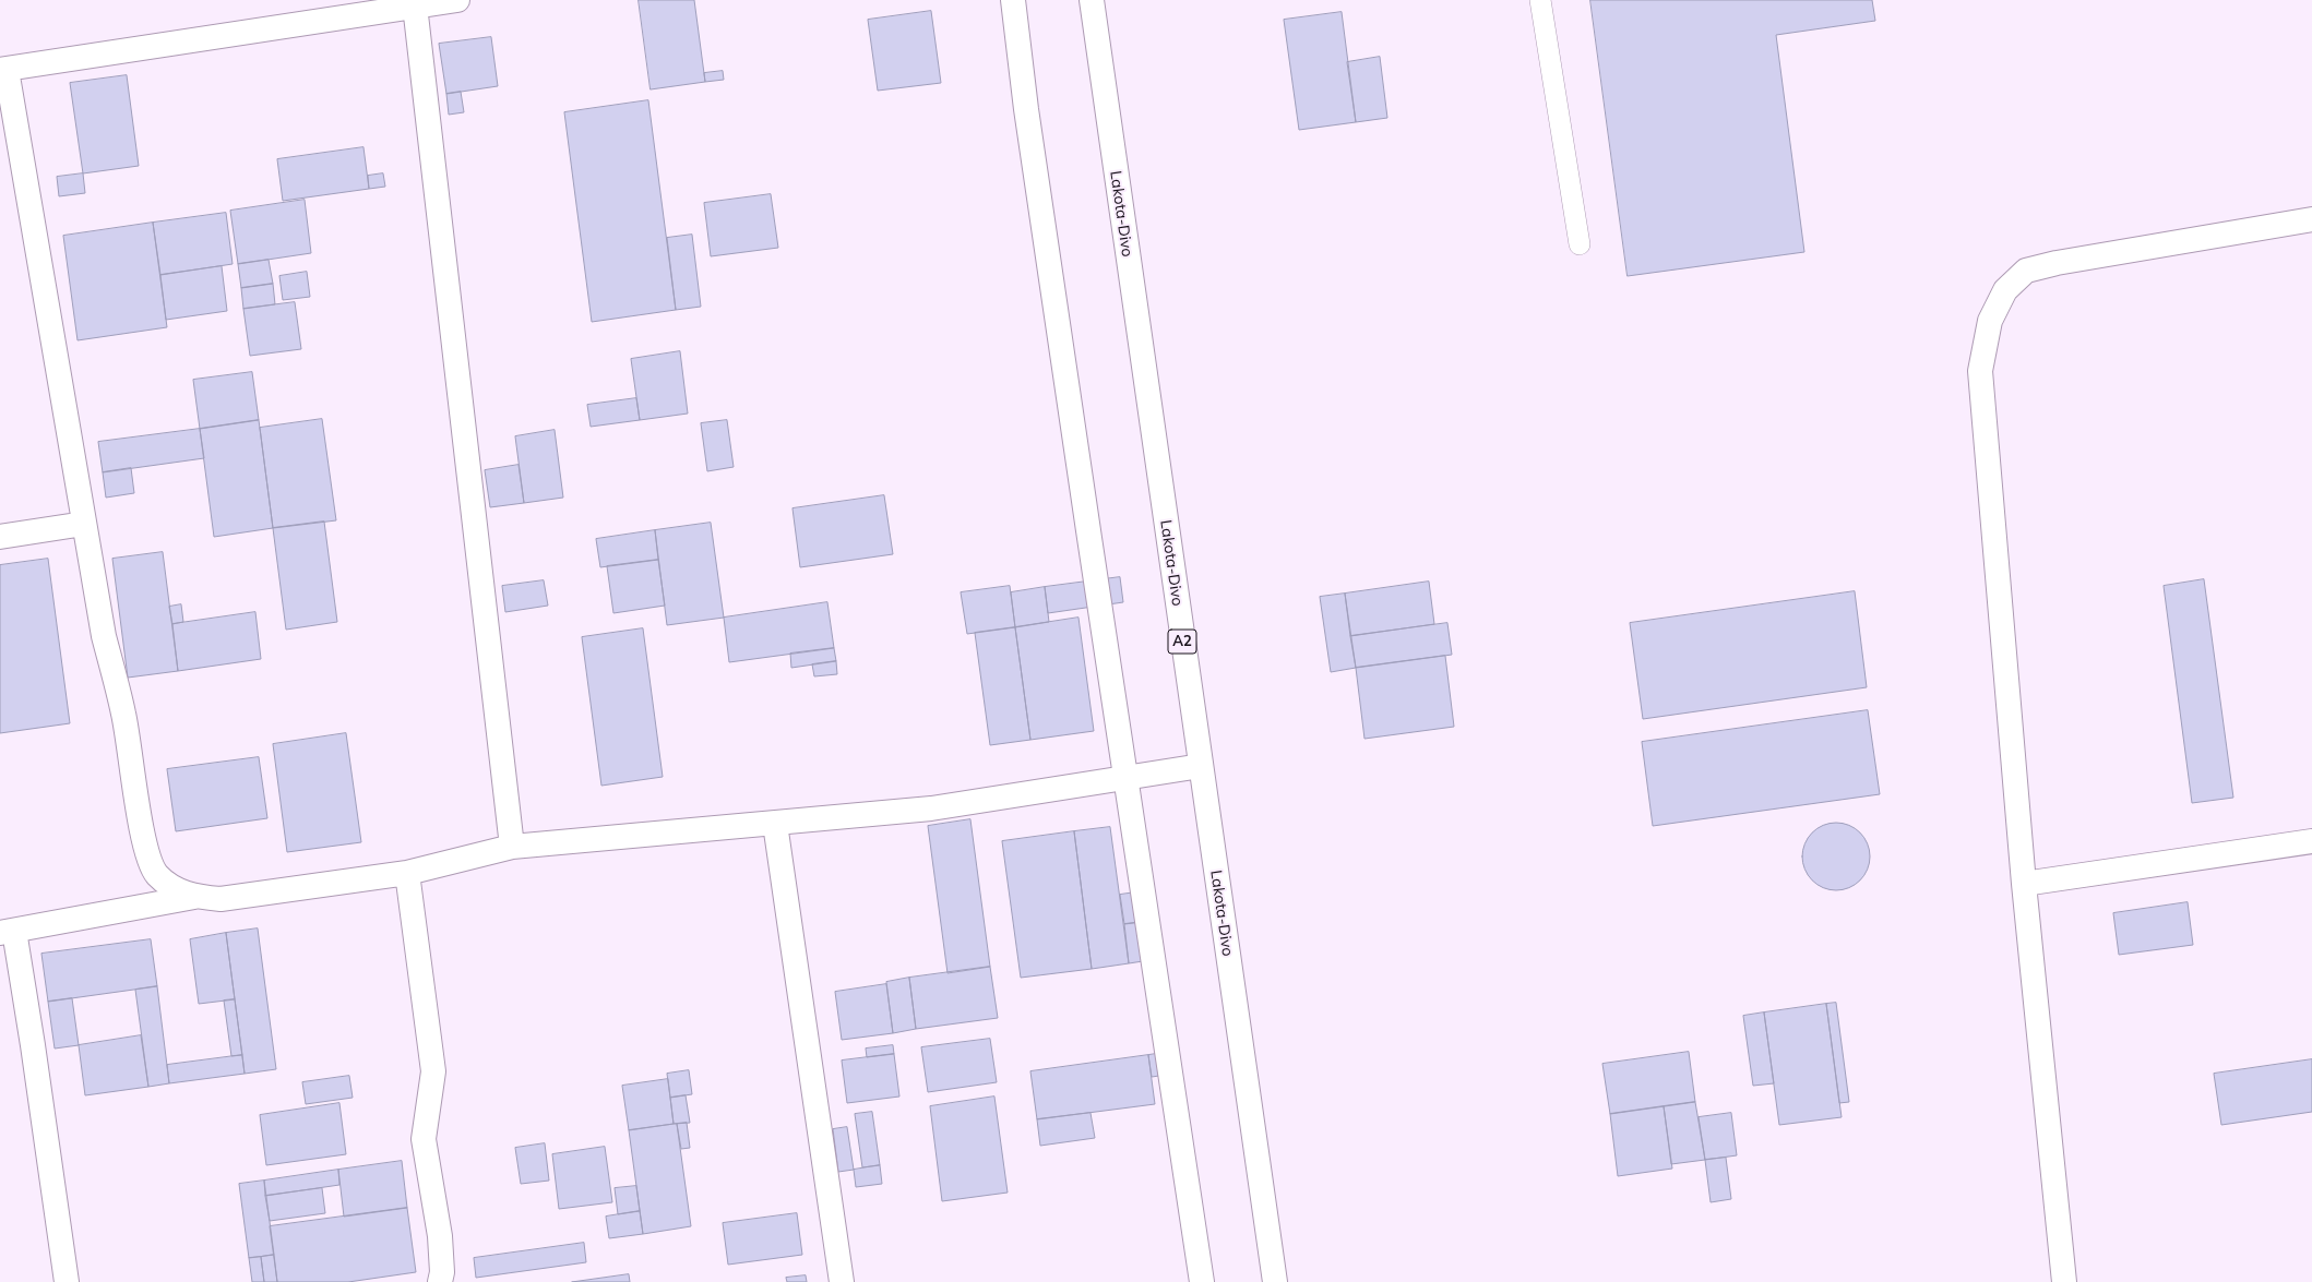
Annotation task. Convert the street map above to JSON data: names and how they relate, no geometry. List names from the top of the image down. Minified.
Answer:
{"streets":{"street":["Lakota-Divo","A2"]}}
